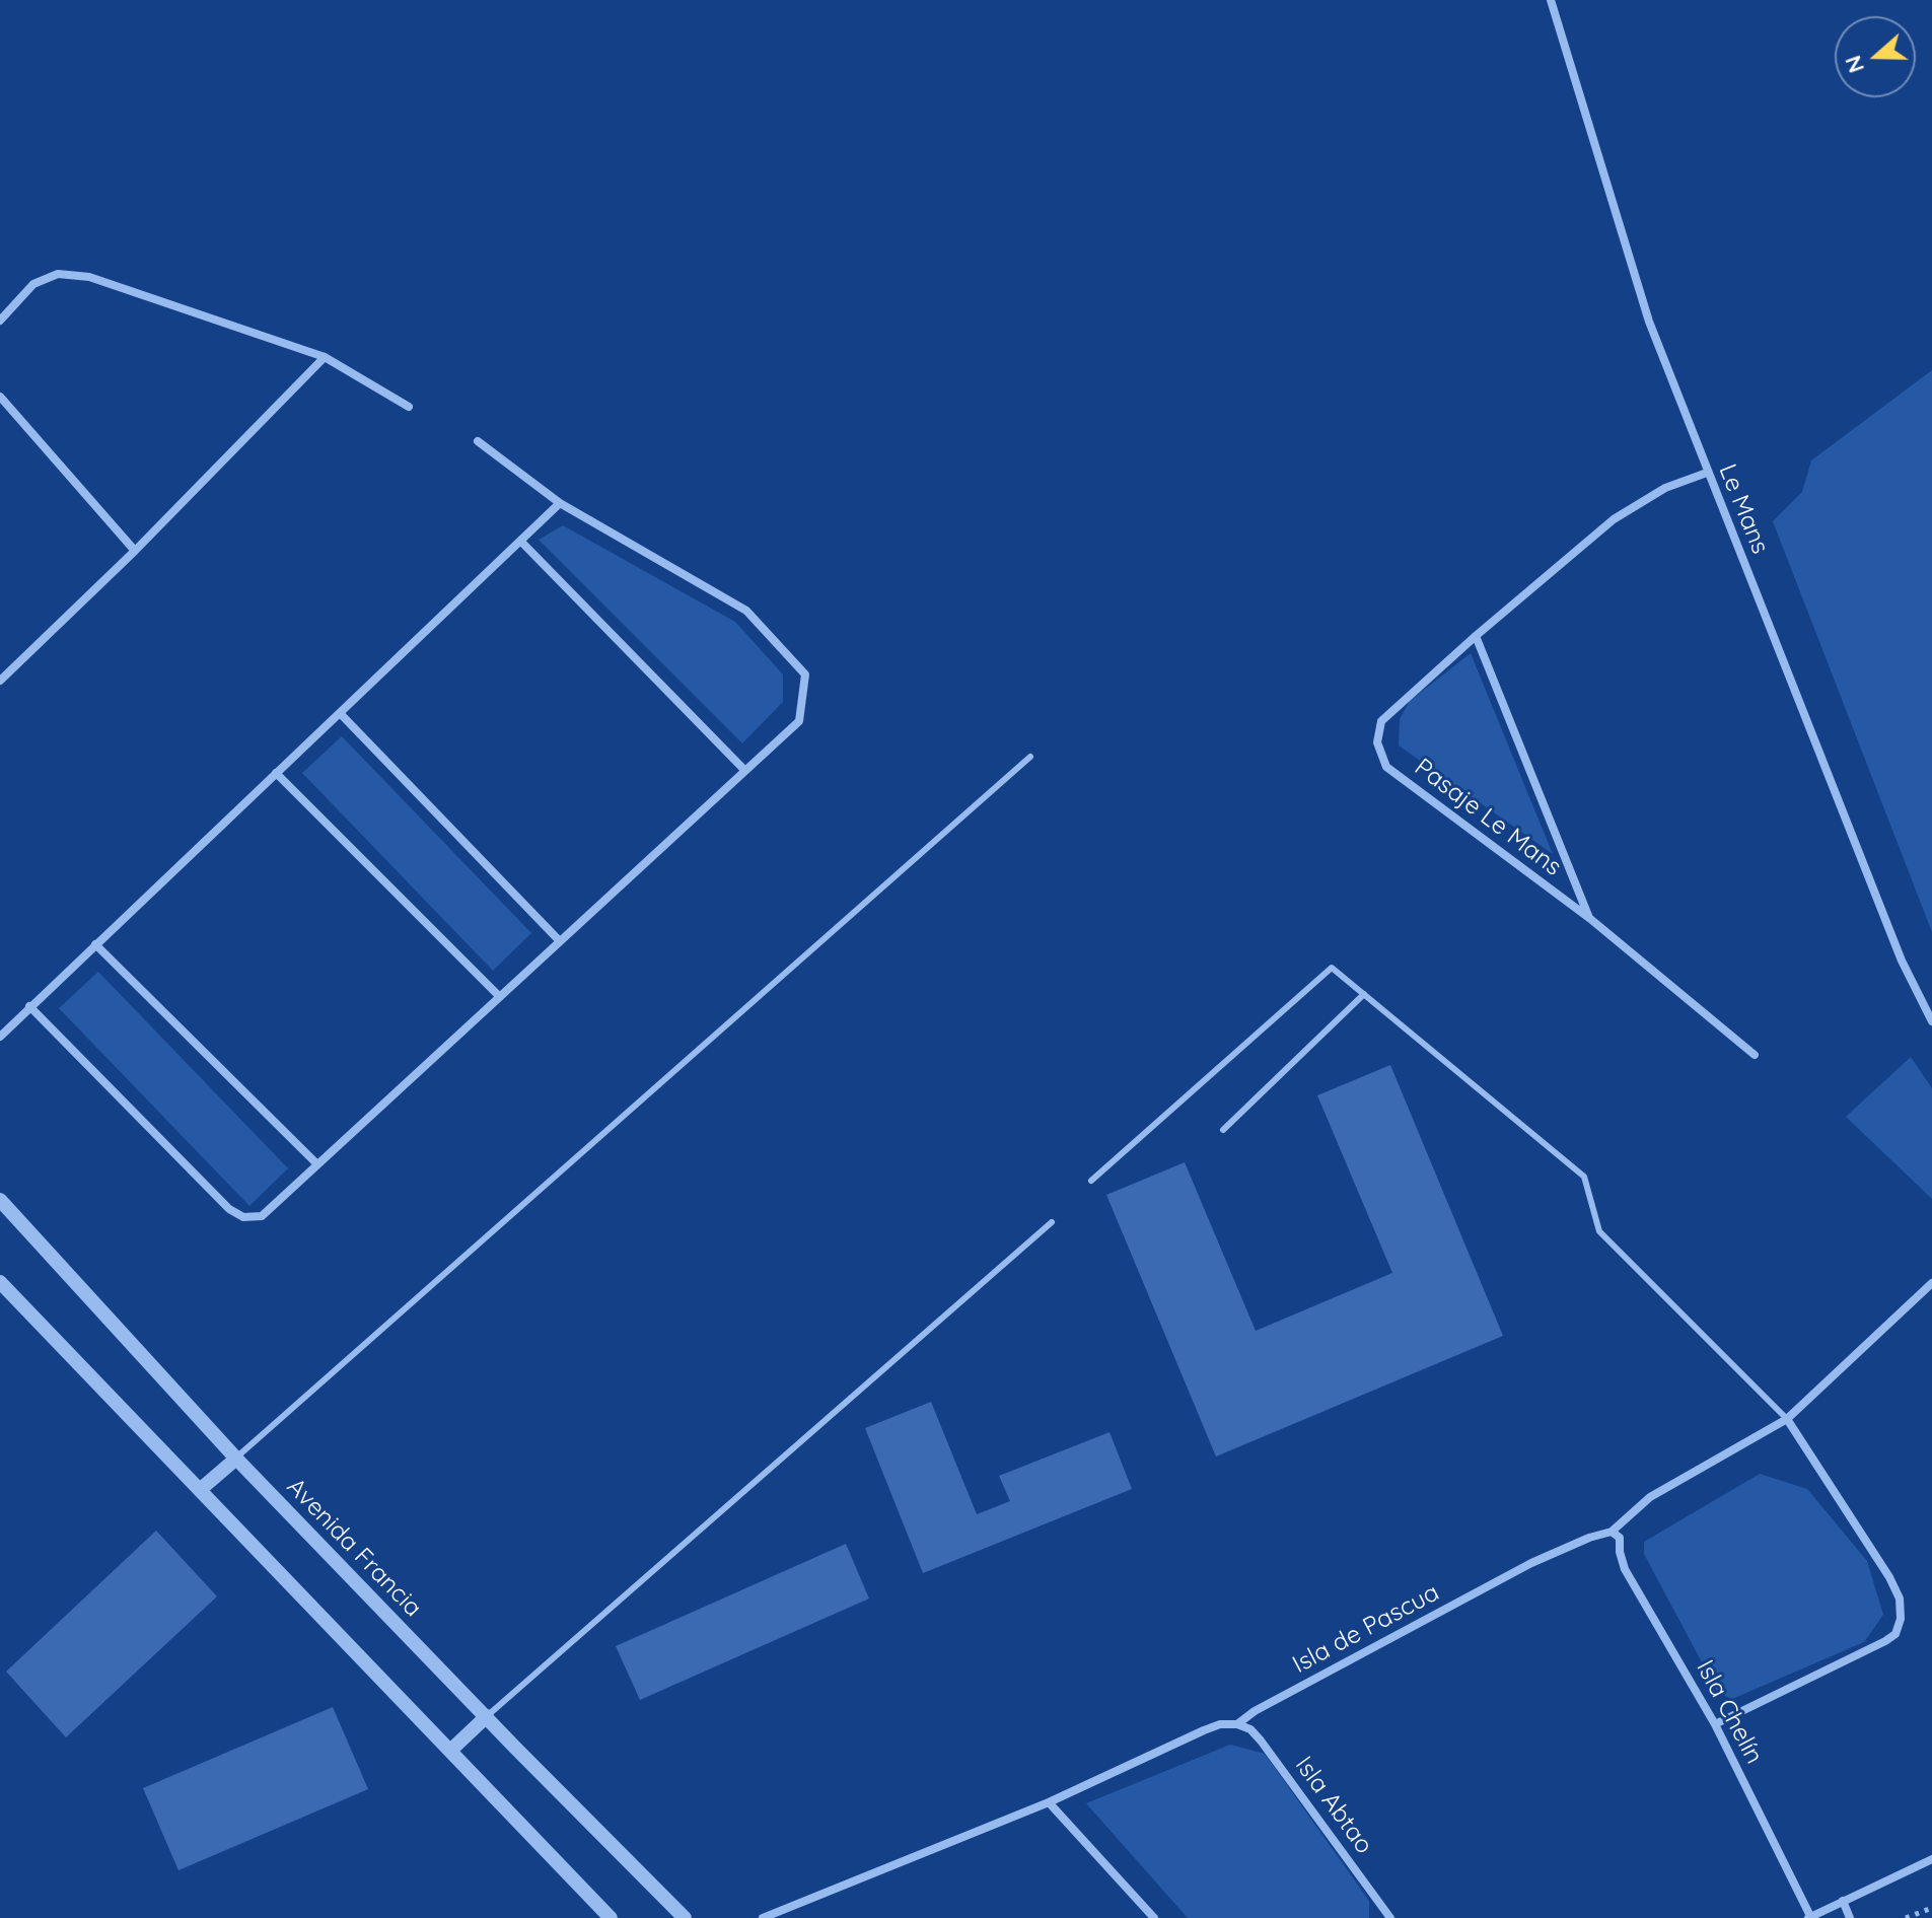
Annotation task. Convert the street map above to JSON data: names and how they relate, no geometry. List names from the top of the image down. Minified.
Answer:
{"streets":{"street":["Le Mans","Pasaje Le Mans","Avenida Francia","Isla de Pascua","Isla Chelín","Isla Abtao"]},"crossings":[["Le Mans","Pasaje Le Mans"],["Isla de Pascua","Isla Chelín"],["Isla de Pascua","Isla Abtao"]],"north":"left"}
